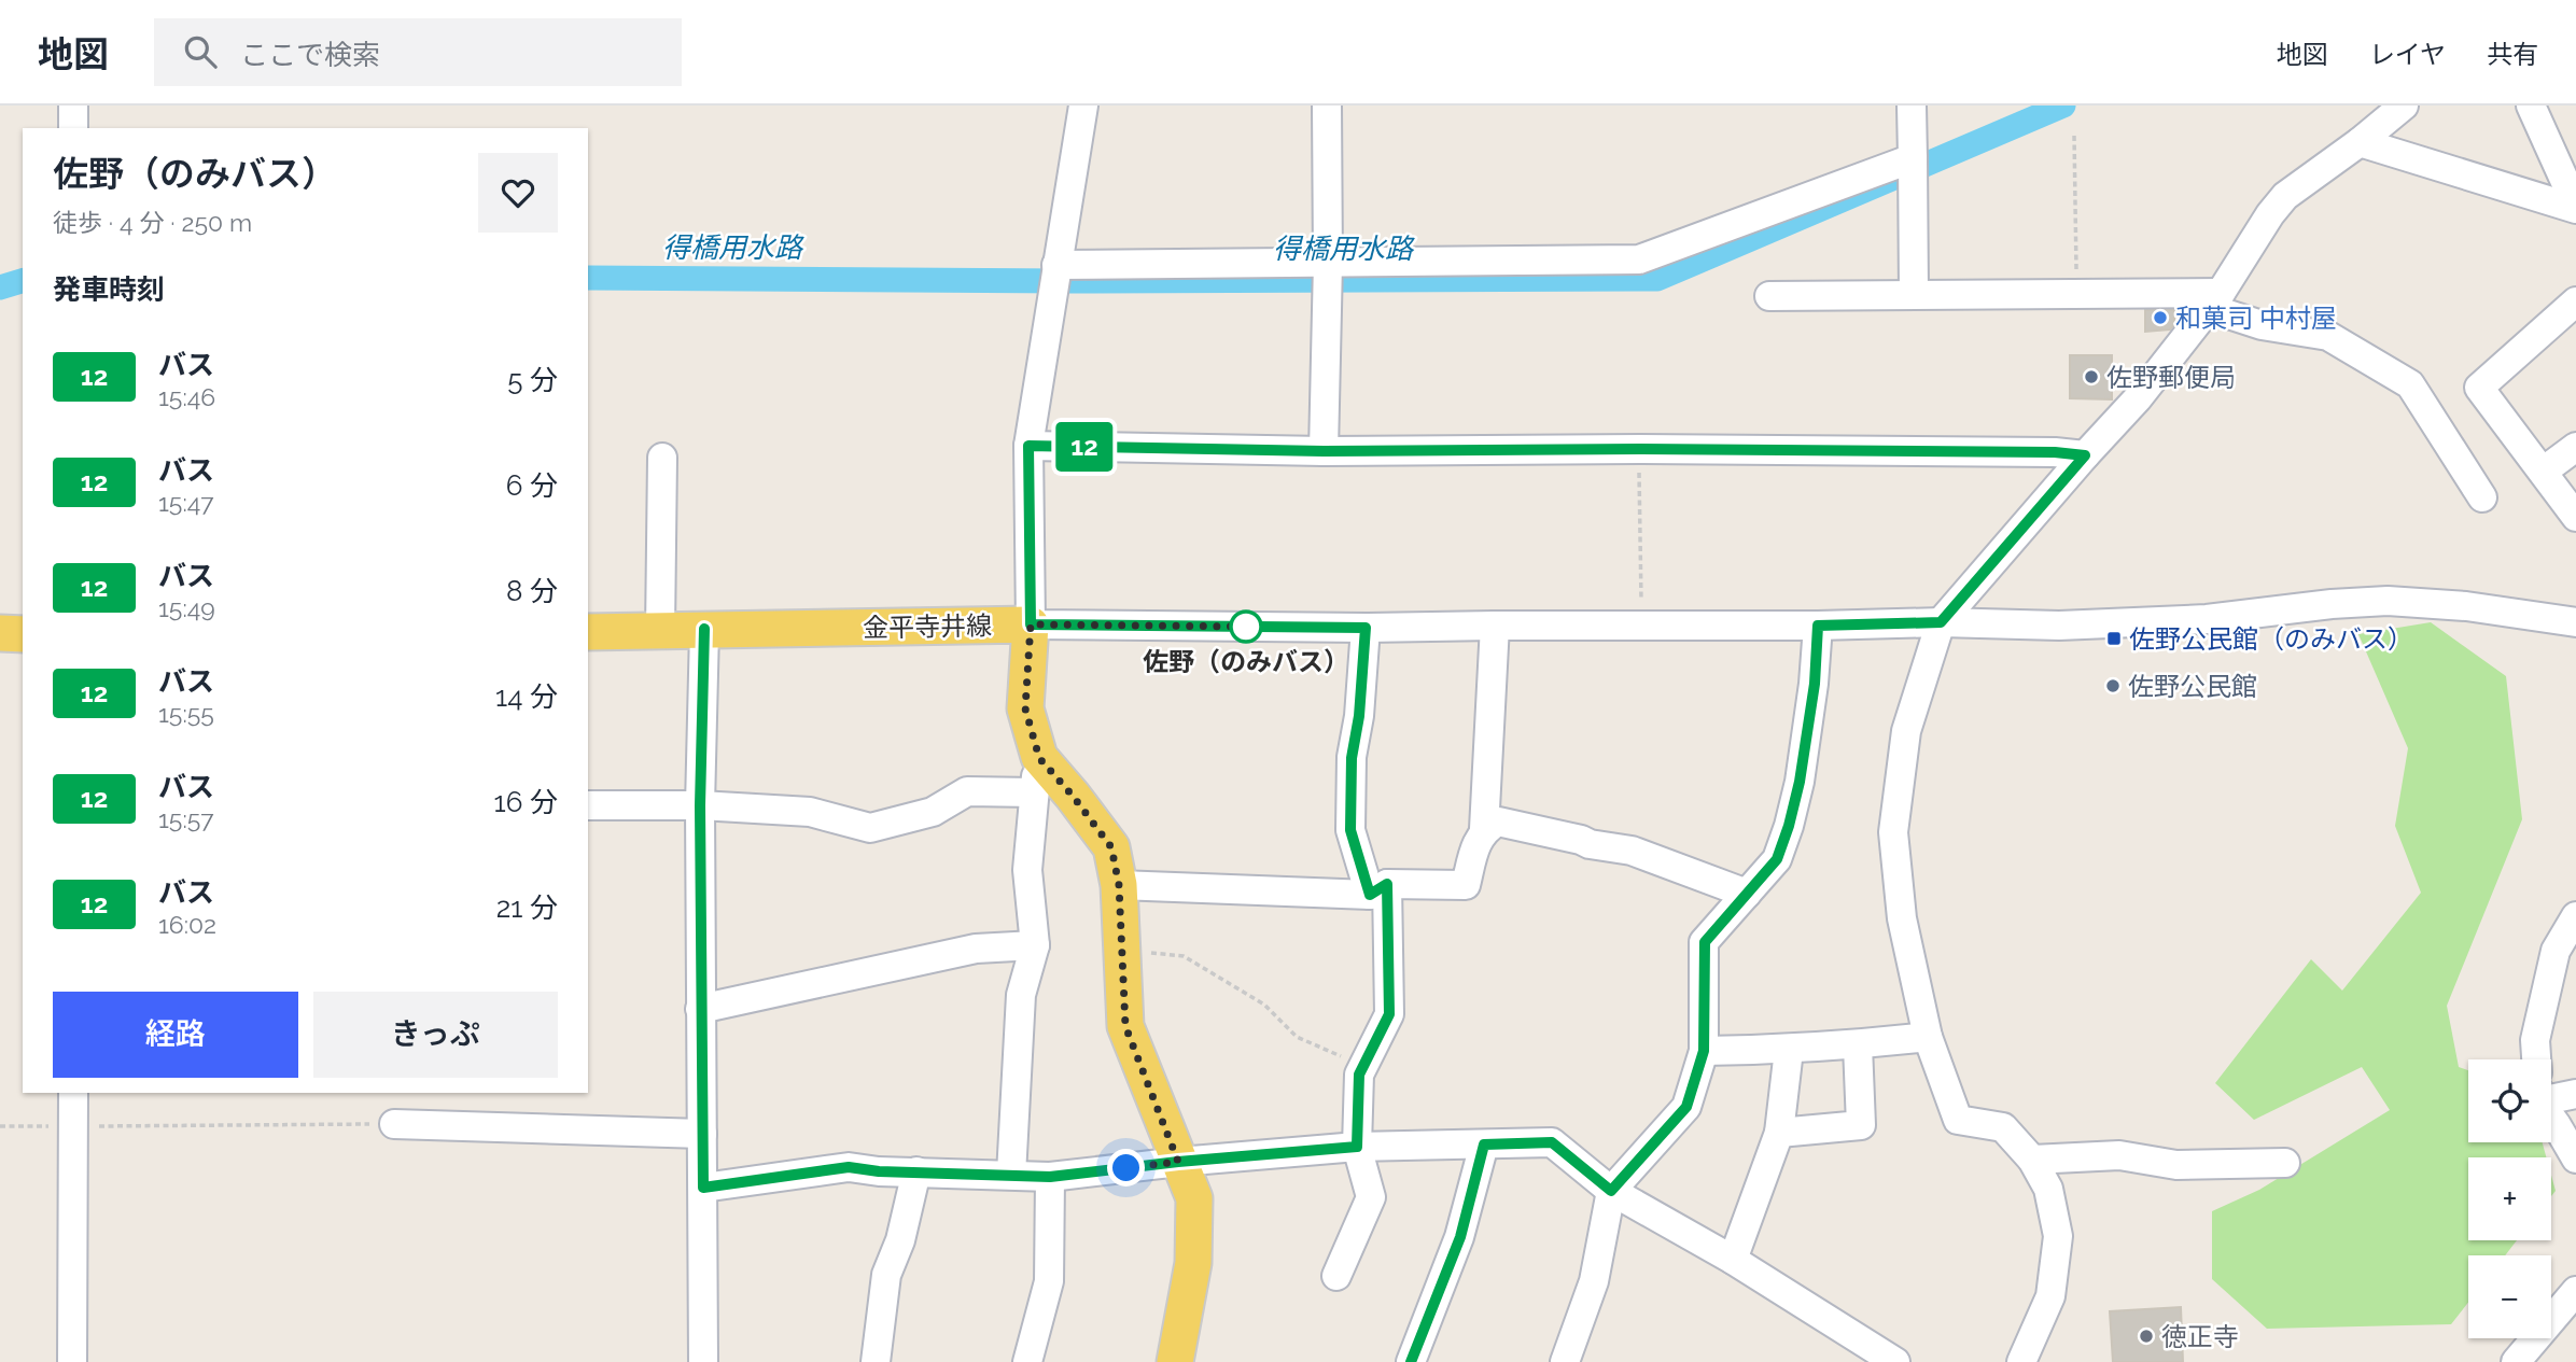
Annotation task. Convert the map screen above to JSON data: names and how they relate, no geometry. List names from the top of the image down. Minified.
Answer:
{"streets":{"main road":["金平寺井線"]},"water":["得橋用水路"],"places":{"other":["和菓司 中村屋","佐野郵便局","佐野（のみバス）","佐野公民館","徳正寺"],"transit":["佐野公民館（のみバス）"]},"lines":["bus line 12"],"page":{"header":"地図","search":"ここで検索","nav":["地図","レイヤ","共有"],"on_map":"12","heading":[["佐野（のみバス）","徒歩 · 4 分 · 250 m"],"発車時刻"],"list":[{"mark":"12","name":"バス","note":"15:46","value":"5 分"},{"mark":"12","name":"バス","note":"15:47","value":"6 分"},{"mark":"12","name":"バス","note":"15:49","value":"8 分"},{"mark":"12","name":"バス","note":"15:55","value":"14 分"},{"mark":"12","name":"バス","note":"15:57","value":"16 分"},{"mark":"12","name":"バス","note":"16:02","value":"21 分"}],"buttons":["経路","きっぷ"],"map_buttons":["+","−"]}}
